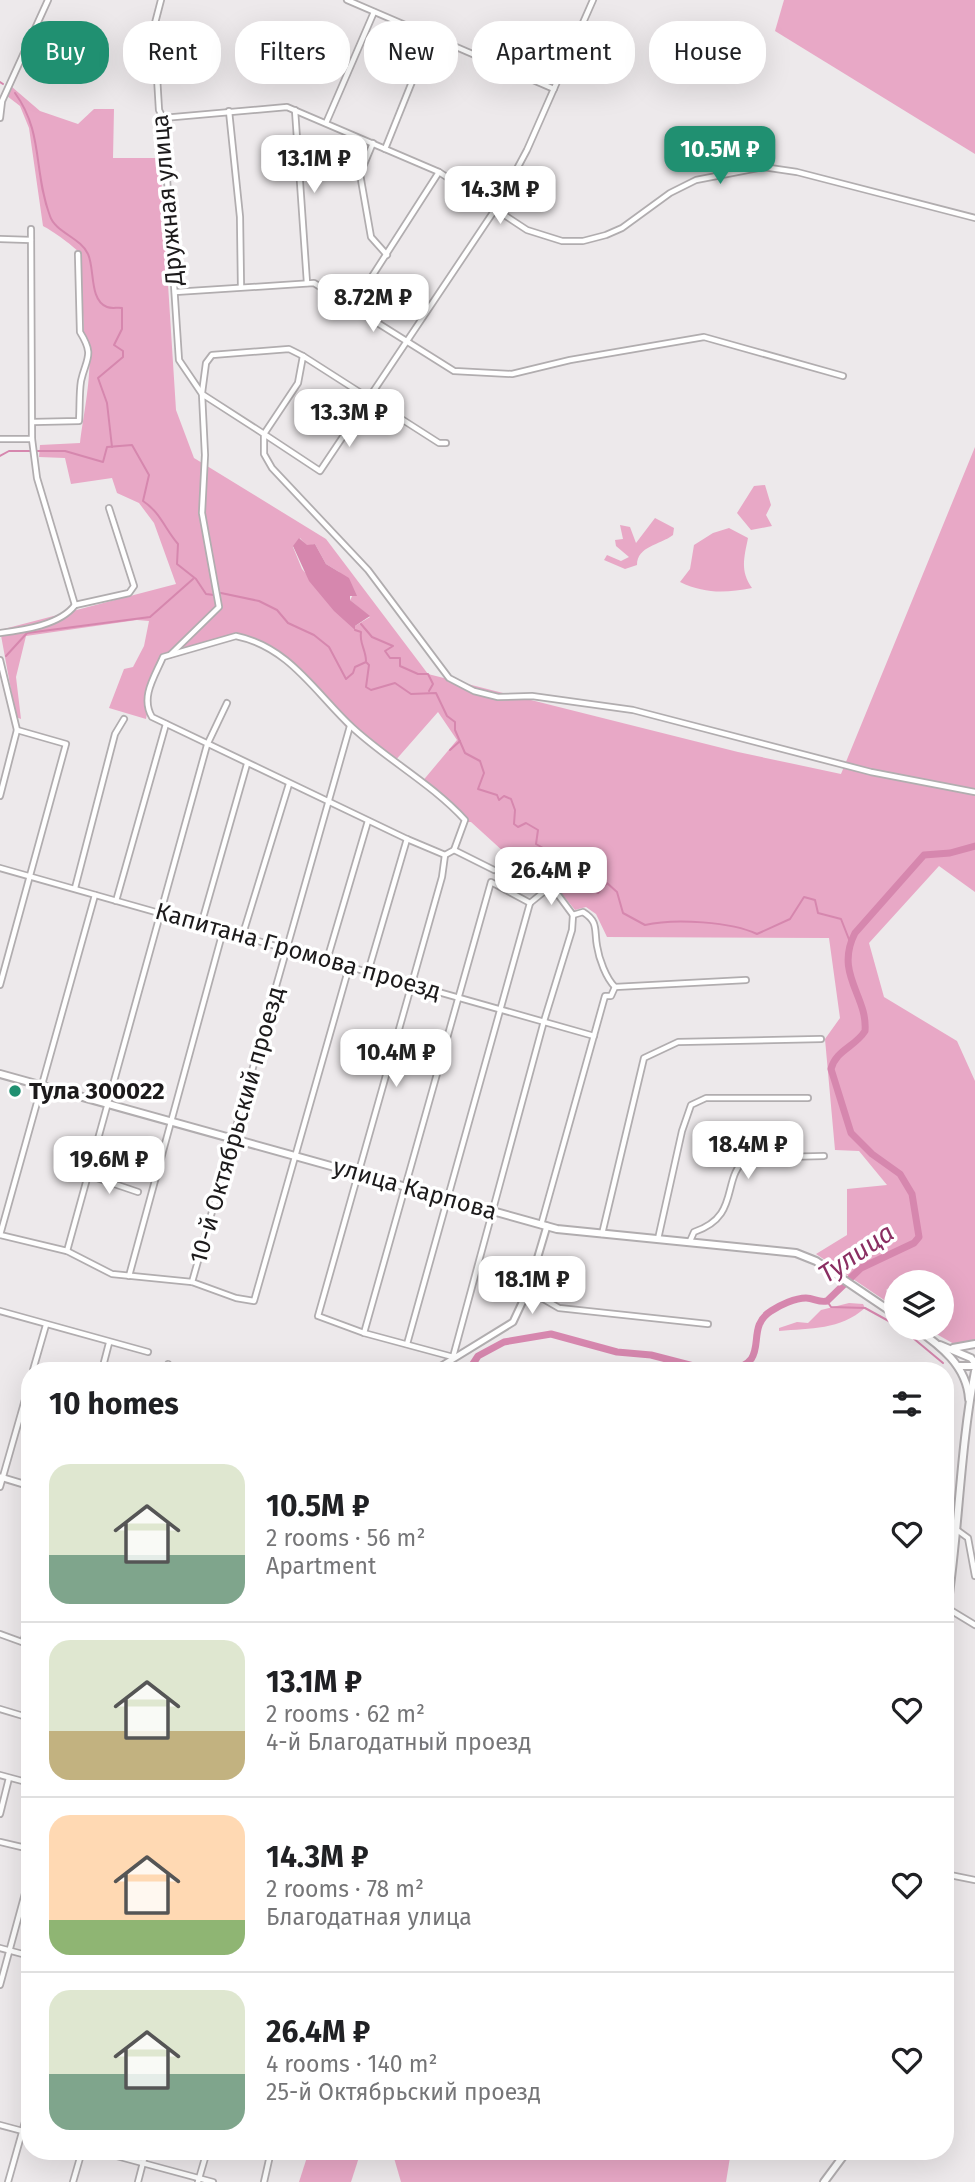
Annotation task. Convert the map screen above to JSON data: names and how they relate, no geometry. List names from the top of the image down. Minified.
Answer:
{"streets":{"main road":["улица Карпова"],"street":["Дружная улица","Капитана Громова проезд","10-й Октябрьский проезд"]},"crossings":[["Капитана Громова проезд","10-й Октябрьский проезд"],["10-й Октябрьский проезд","улица Карпова"]],"water":["Тулица"],"places":["Тула 300022"],"page":{"chip":["Buy","Rent","Filters","New","Apartment","House"],"price":["10.5M ₽","13.1M ₽","14.3M ₽","8.72M ₽","13.3M ₽","26.4M ₽","10.4M ₽","18.4M ₽","19.6M ₽","18.1M ₽"],"heading":"10 homes","list":[{"name":"10.5M ₽","note":"2 rooms · 56 m² · Apartment"},{"name":"13.1M ₽","note":"2 rooms · 62 m² · 4-й Благодатный проезд"},{"name":"14.3M ₽","note":"2 rooms · 78 m² · Благодатная улица"},{"name":"26.4M ₽","note":"4 rooms · 140 m² · 25-й Октябрьский проезд"}]}}
